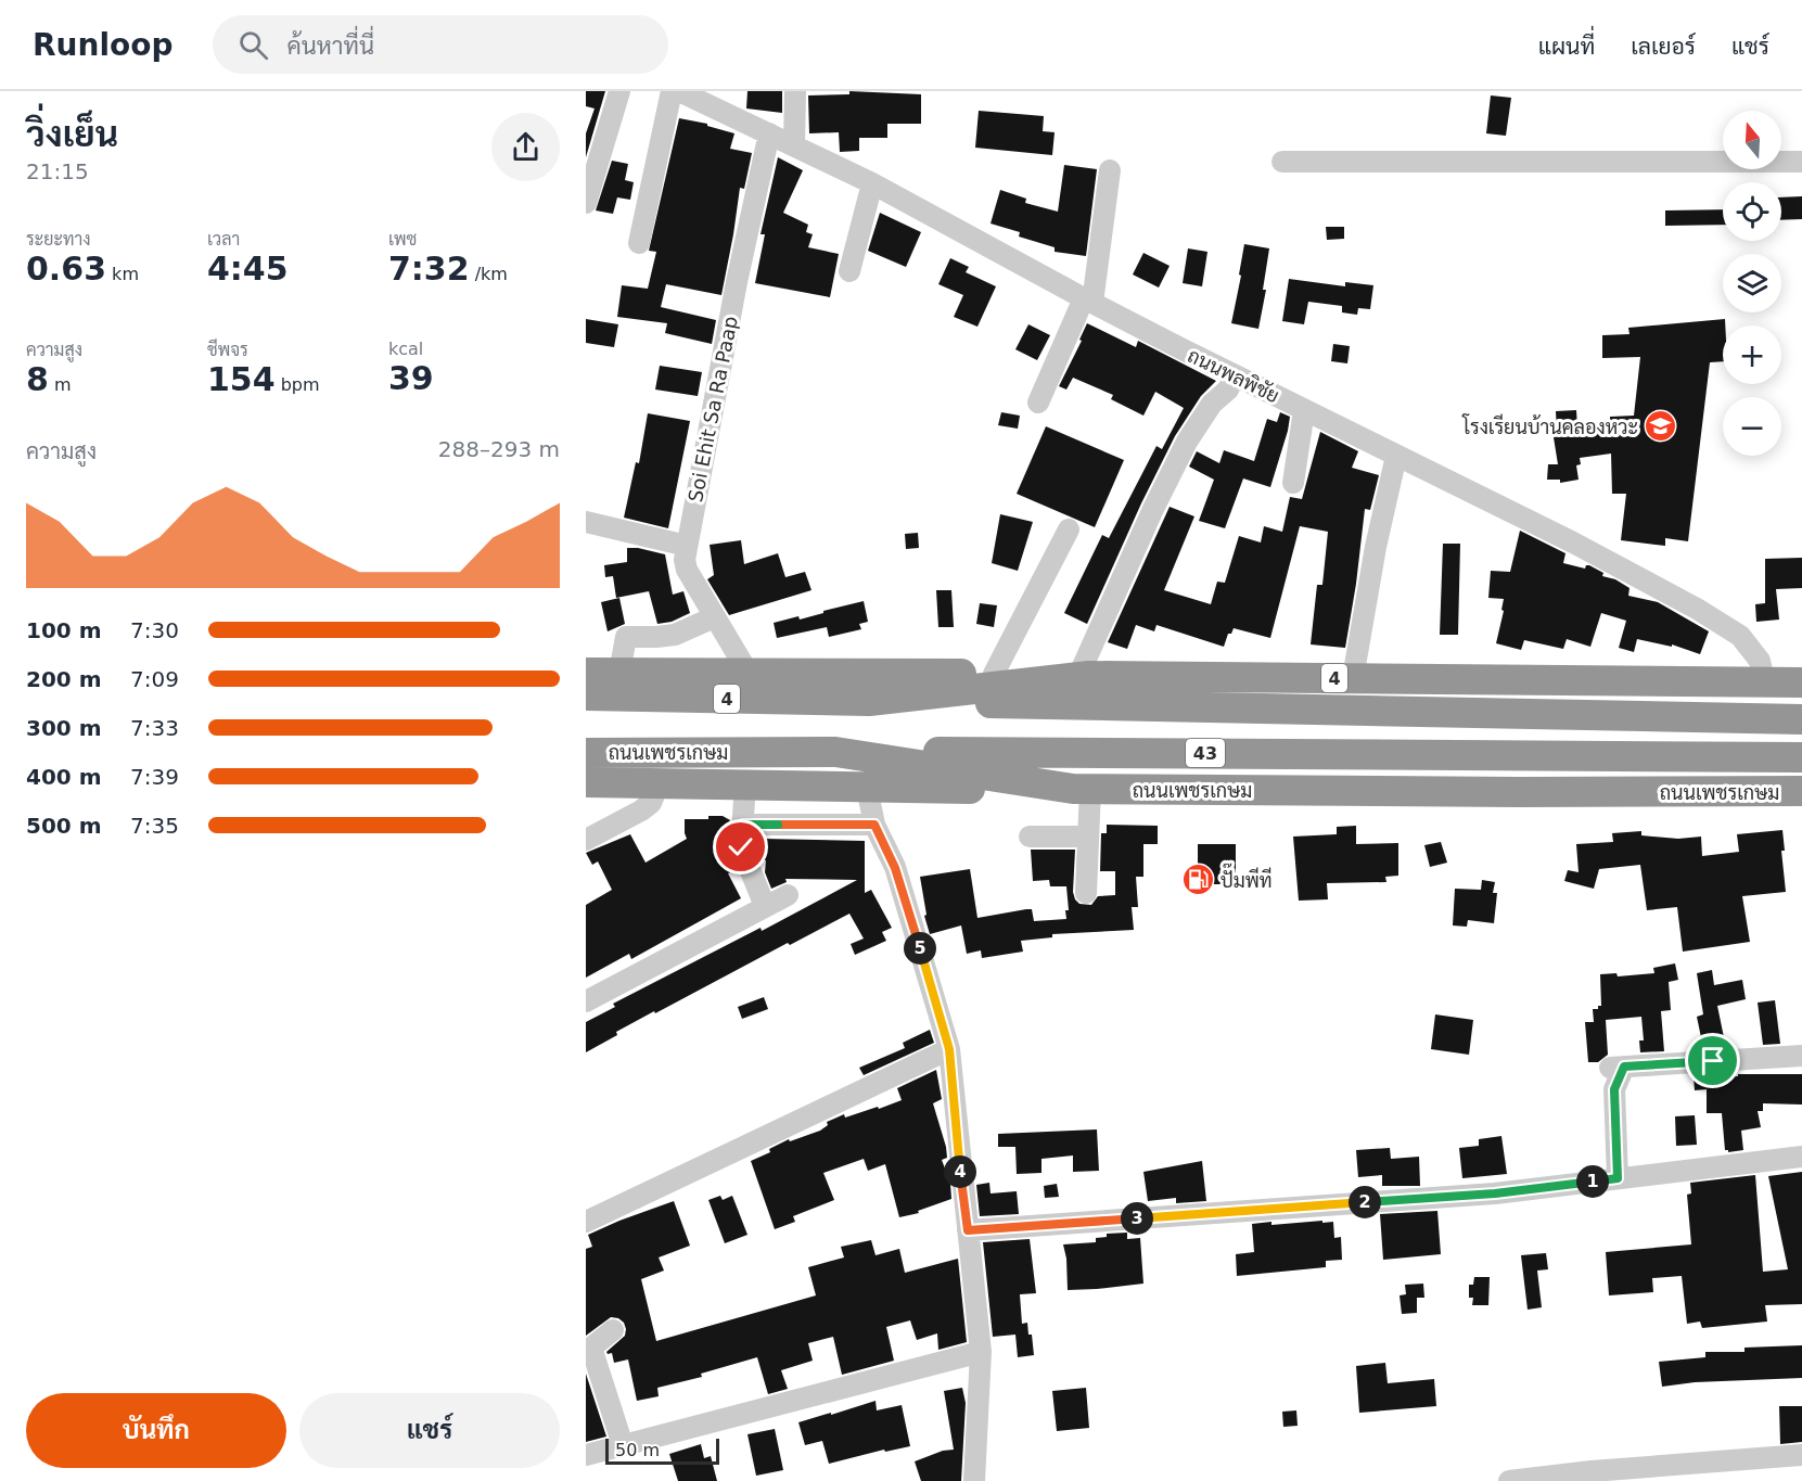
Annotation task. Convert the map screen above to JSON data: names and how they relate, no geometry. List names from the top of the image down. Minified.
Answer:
{"streets":{"highway":["4","ถนนเพชรเกษม","43"],"street":["ถนนพลพิชัย","Soi Ehit Sa Ra Paap"]},"crossings":[["ถนนพลพิชัย","Soi Ehit Sa Ra Paap"],["ถนนพลพิชัย","4"],["ถนนเพชรเกษม","43"]],"places":{"school or university":["โรงเรียนบ้านคลองหวะ"],"fuel station":["ปั๊มพีที"]},"scale_bar":"50 m","north":"top","page":{"header":"Runloop","search":"ค้นหาที่นี่","nav":["แผนที่","เลเยอร์","แชร์"],"heading":["วิ่งเย็น","21:15"],"map_buttons":["+","−"],"stats":[["ระยะทาง","0.63 km"],["เวลา","4:45"],["เพซ","7:32 /km"],["ความสูง","8 m"],["ชีพจร","154 bpm"],["kcal","39"]],"chart":["ความสูง","288–293 m"],"list":[{"name":"100 m","note":"7:30"},{"name":"200 m","note":"7:09"},{"name":"300 m","note":"7:33"},{"name":"400 m","note":"7:39"},{"name":"500 m","note":"7:35"}],"pins":["5","4","1","2","3"],"buttons":["บันทึก","แชร์"],"scale":"50 m"}}
